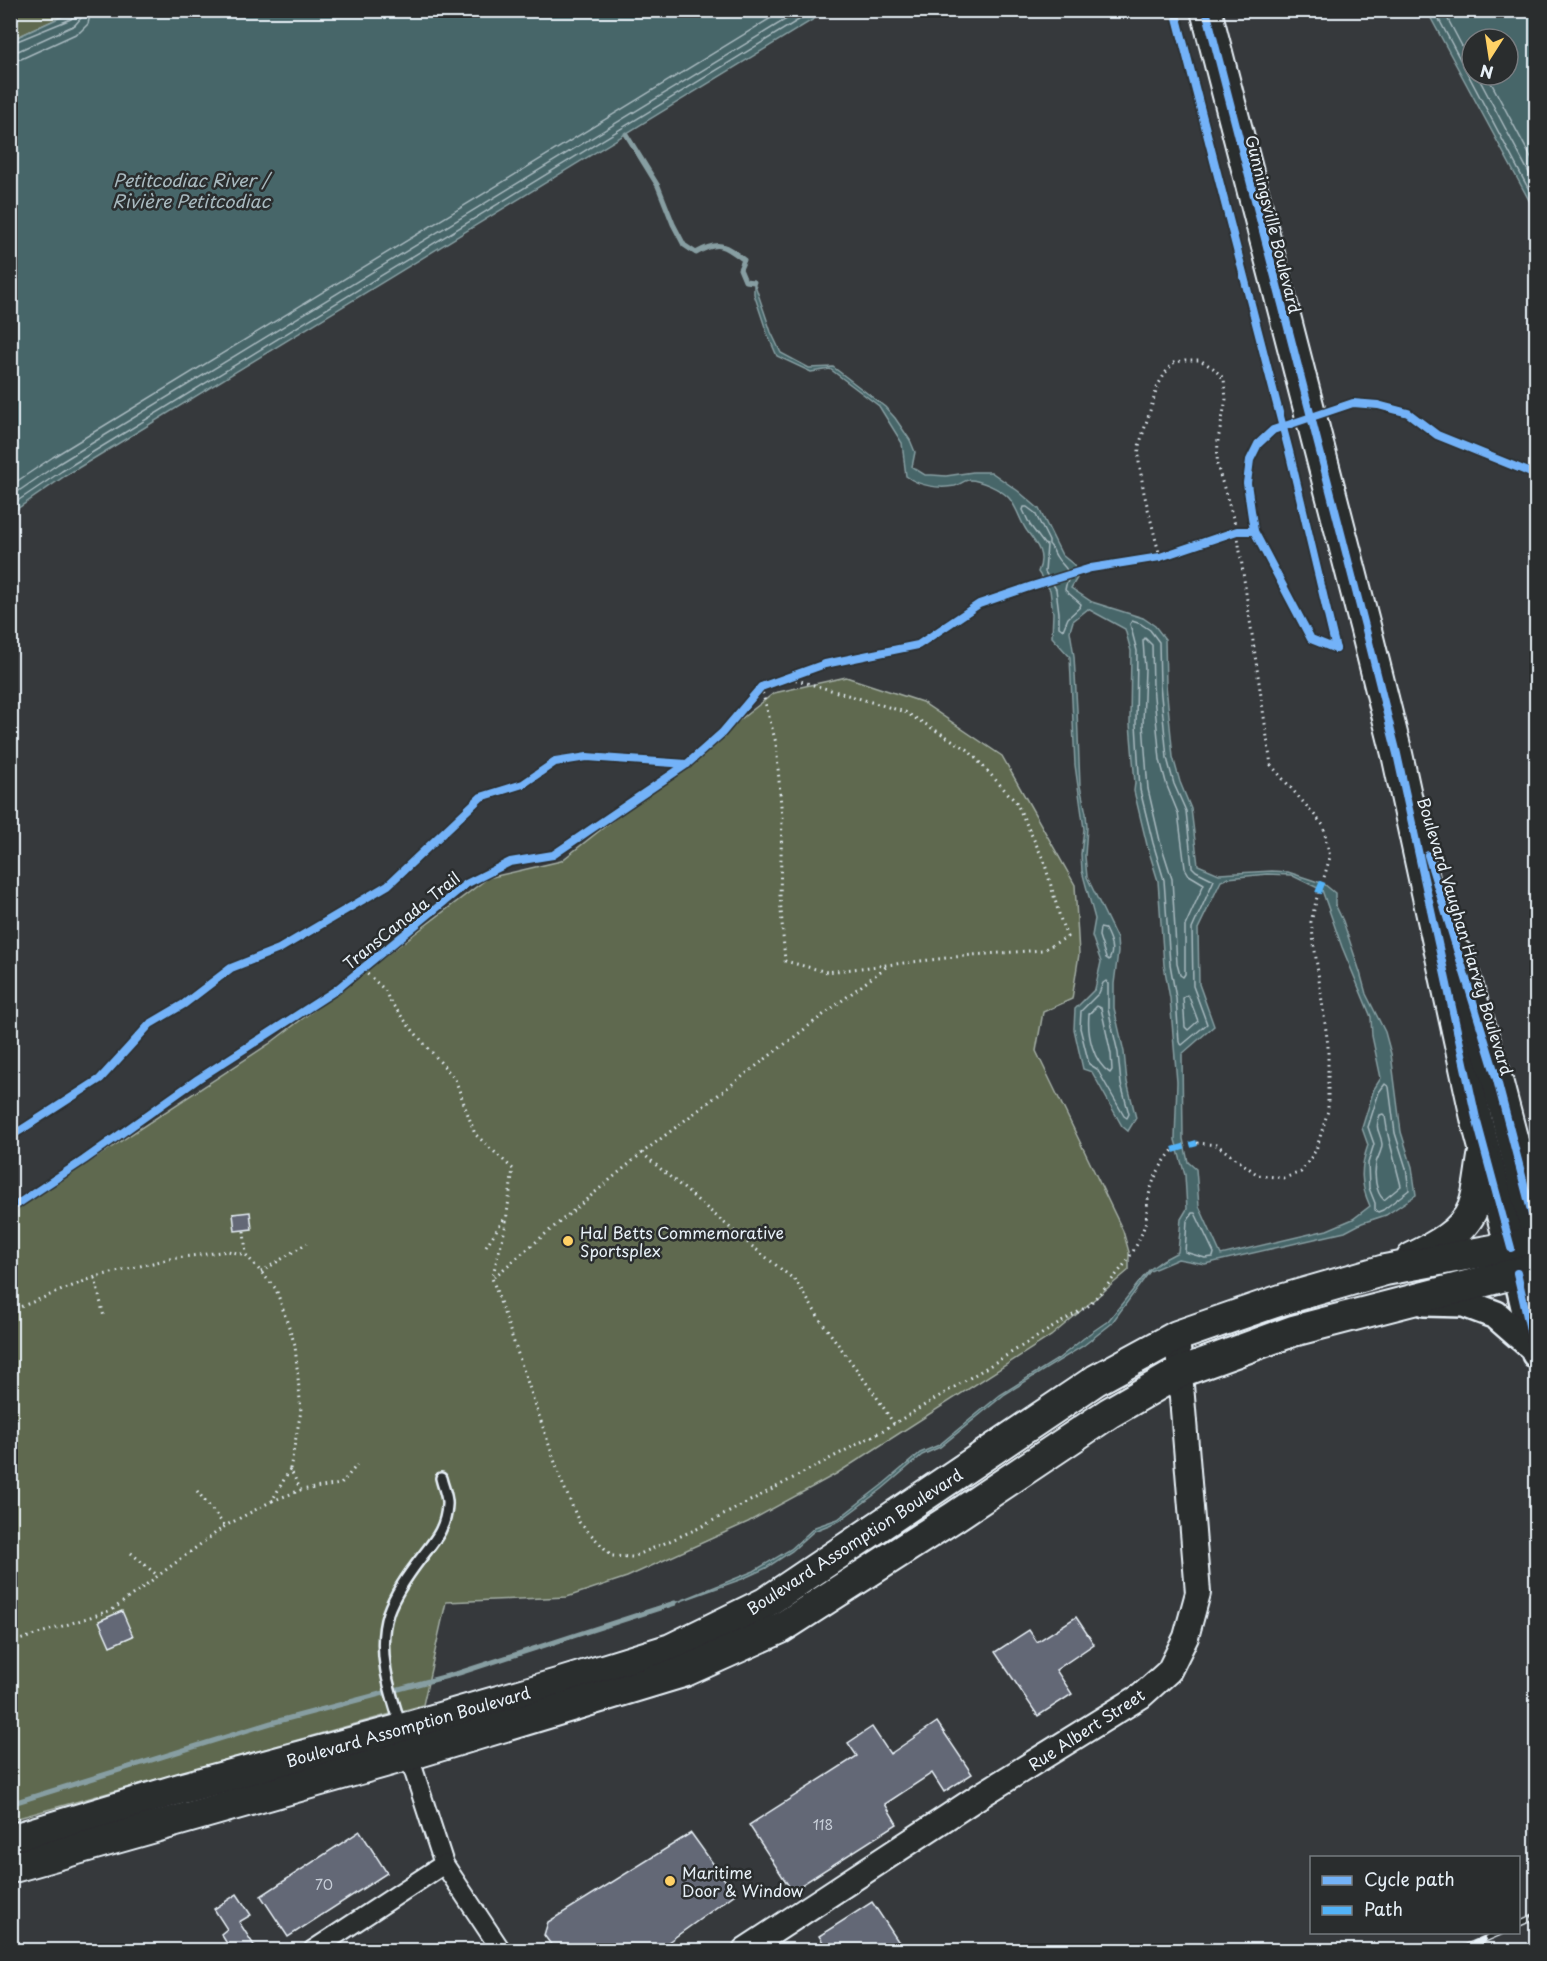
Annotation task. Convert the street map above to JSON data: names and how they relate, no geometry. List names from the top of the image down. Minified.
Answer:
{"streets":{"main road":["Gunningsville Boulevard","Boulevard Vaughan Harvey Boulevard","Boulevard Assomption Boulevard"],"street":["Rue Albert Street"],"cycle path":["TransCanada Trail"]},"crossings":[["Gunningsville Boulevard","Boulevard Vaughan Harvey Boulevard"],["Boulevard Vaughan Harvey Boulevard","Boulevard Assomption Boulevard"],["Boulevard Assomption Boulevard","Rue Albert Street"]],"water":["Petitcodiac River / Rivière Petitcodiac"],"places":["Hal Betts Commemorative Sportsplex","Maritime Door & Window"],"house_numbers":["118","70"],"legend":["Cycle path","Path"],"north":"bottom"}
